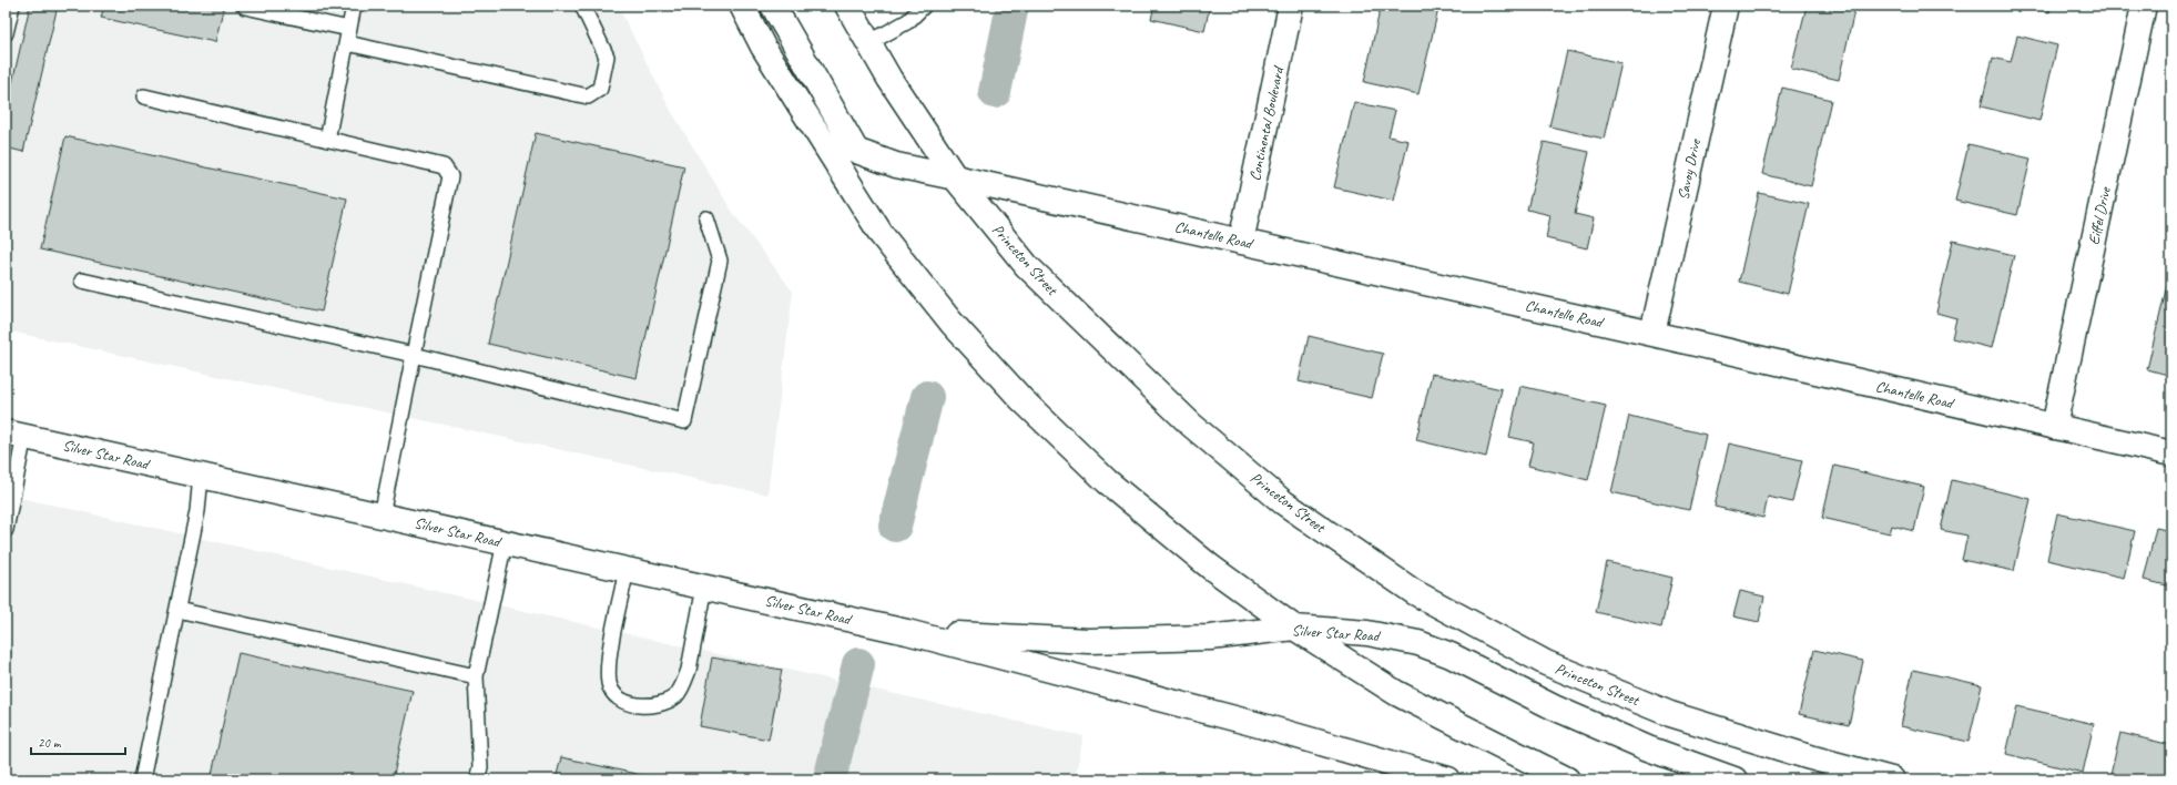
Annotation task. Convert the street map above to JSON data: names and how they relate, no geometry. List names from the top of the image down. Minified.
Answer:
{"streets":{"main road":["Continental Boulevard","Savoy Drive","Eiffel Drive","Chantelle Road","Princeton Street","Silver Star Road"]},"crossings":[["Continental Boulevard","Chantelle Road"],["Savoy Drive","Chantelle Road"],["Eiffel Drive","Chantelle Road"],["Chantelle Road","Princeton Street"]],"scale_bar":"20 m"}
